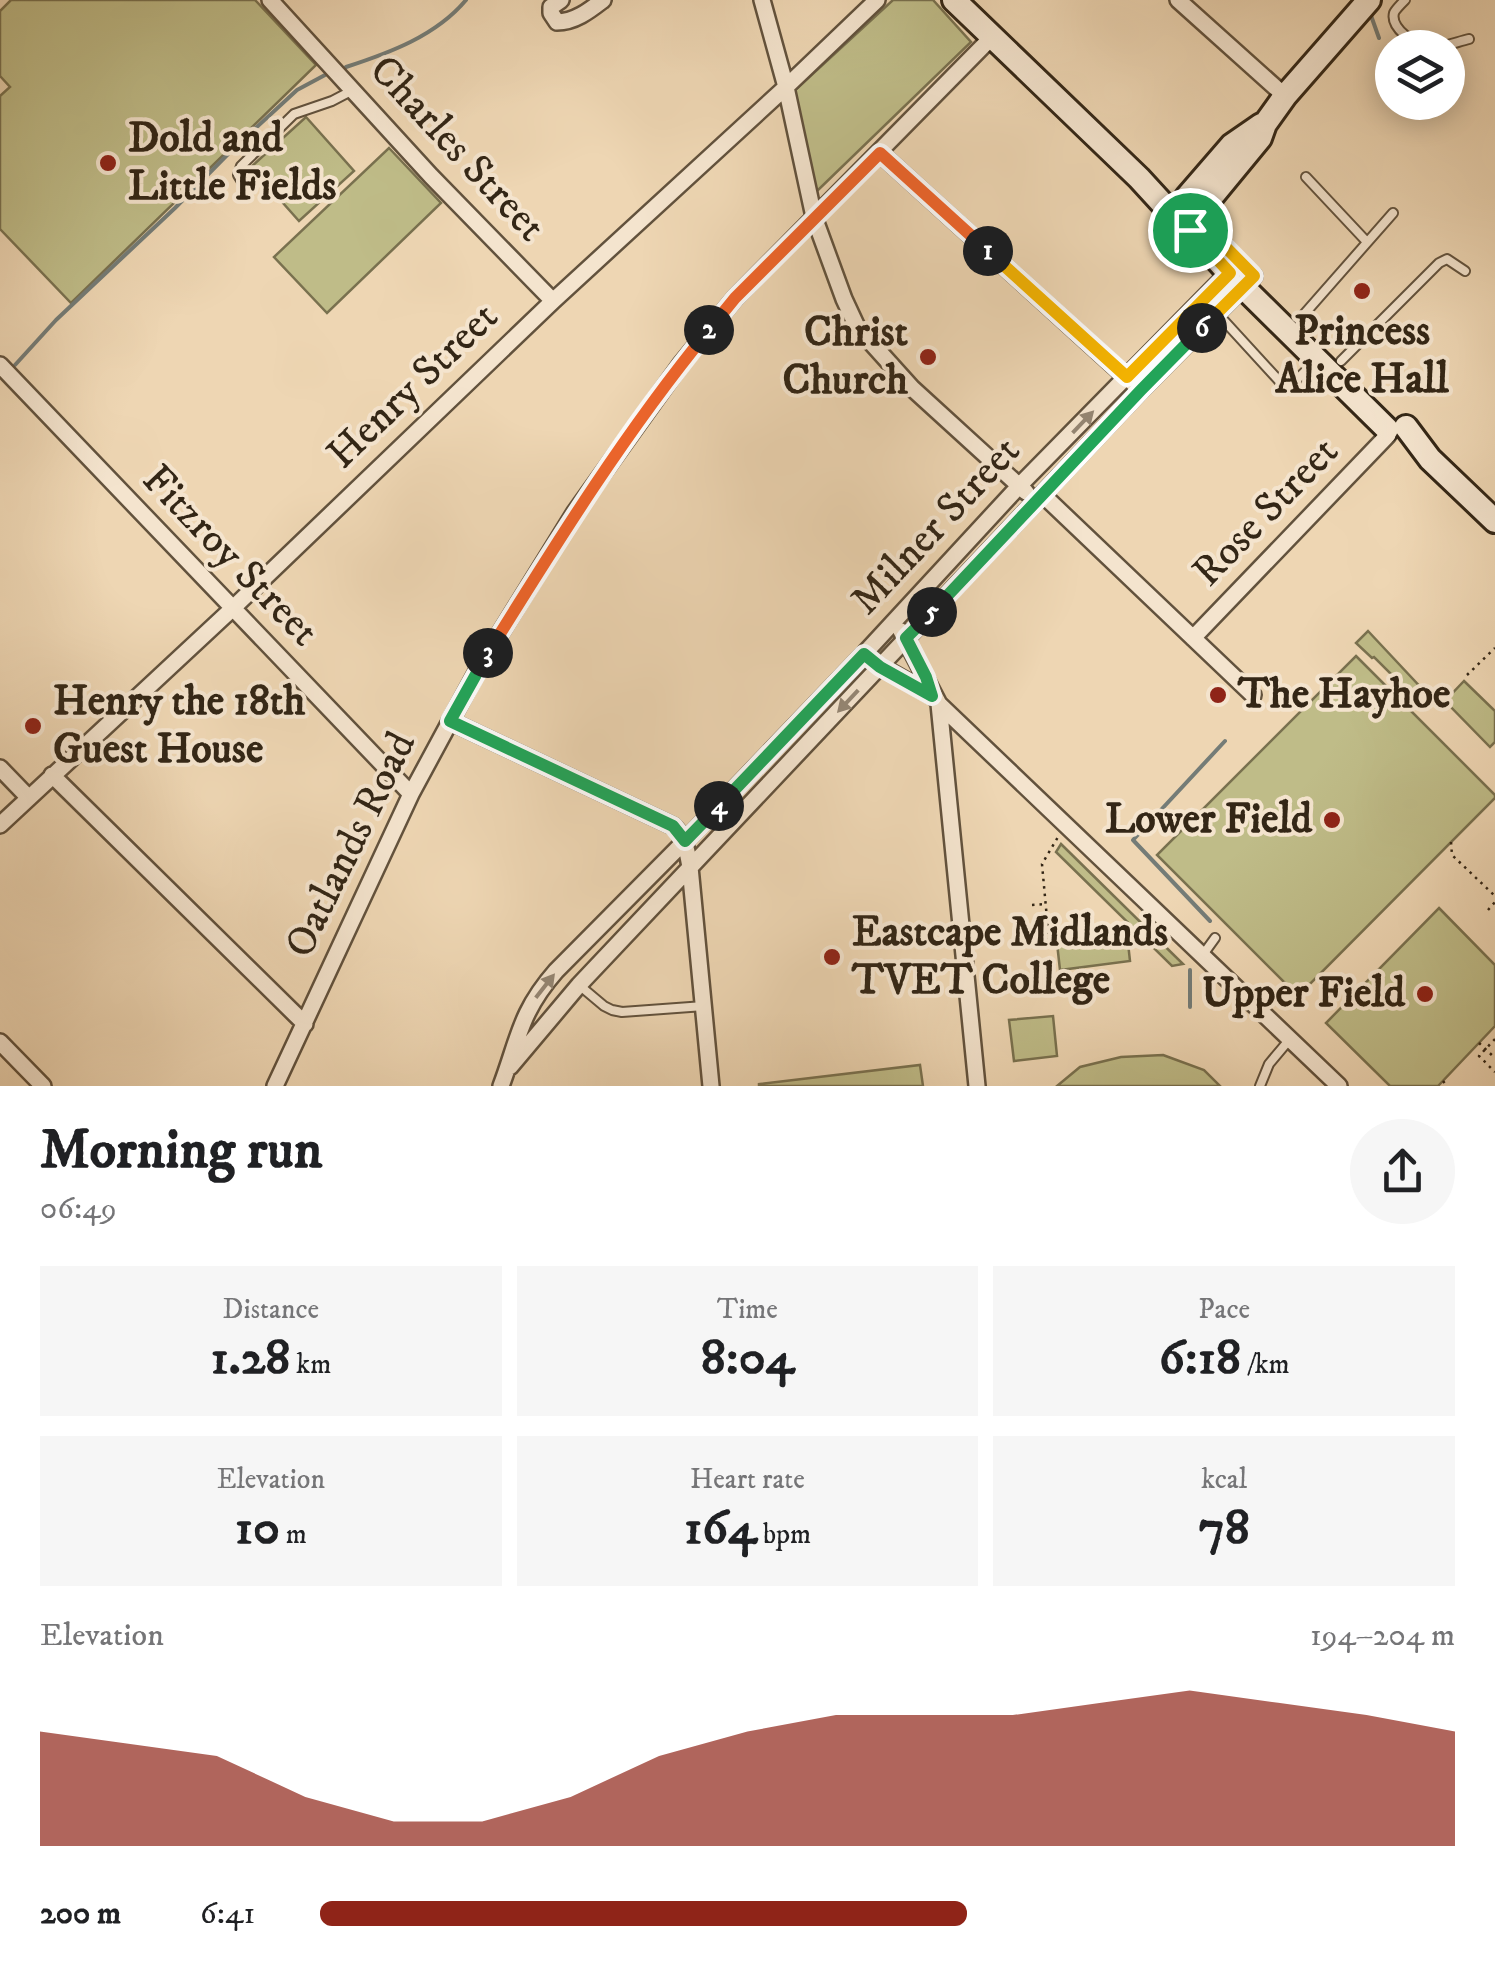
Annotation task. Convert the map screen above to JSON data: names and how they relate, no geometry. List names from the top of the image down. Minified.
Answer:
{"streets":{"street":["Charles Street","Henry Street","Rose Street","Milner Street","Fitzroy Street","Oatlands Road"]},"crossings":[["Charles Street","Henry Street"],["Henry Street","Fitzroy Street"],["Fitzroy Street","Oatlands Road"]],"places":["Dold and Little Fields","Princess Alice Hall","Christ Church","The Hayhoe","Henry the 18th Guest House","Lower Field","Eastcape Midlands TVET College","Upper Field"],"page":{"pins":["1","6","2","5","3","4"],"heading":["Morning run","06:49"],"stats":[["Distance","1.28 km"],["Time","8:04"],["Pace","6:18 /km"],["Elevation","10 m"],["Heart rate","164 bpm"],["kcal","78"]],"chart":["Elevation","194–204 m"],"list":[{"name":"200 m","note":"6:41"}]}}
